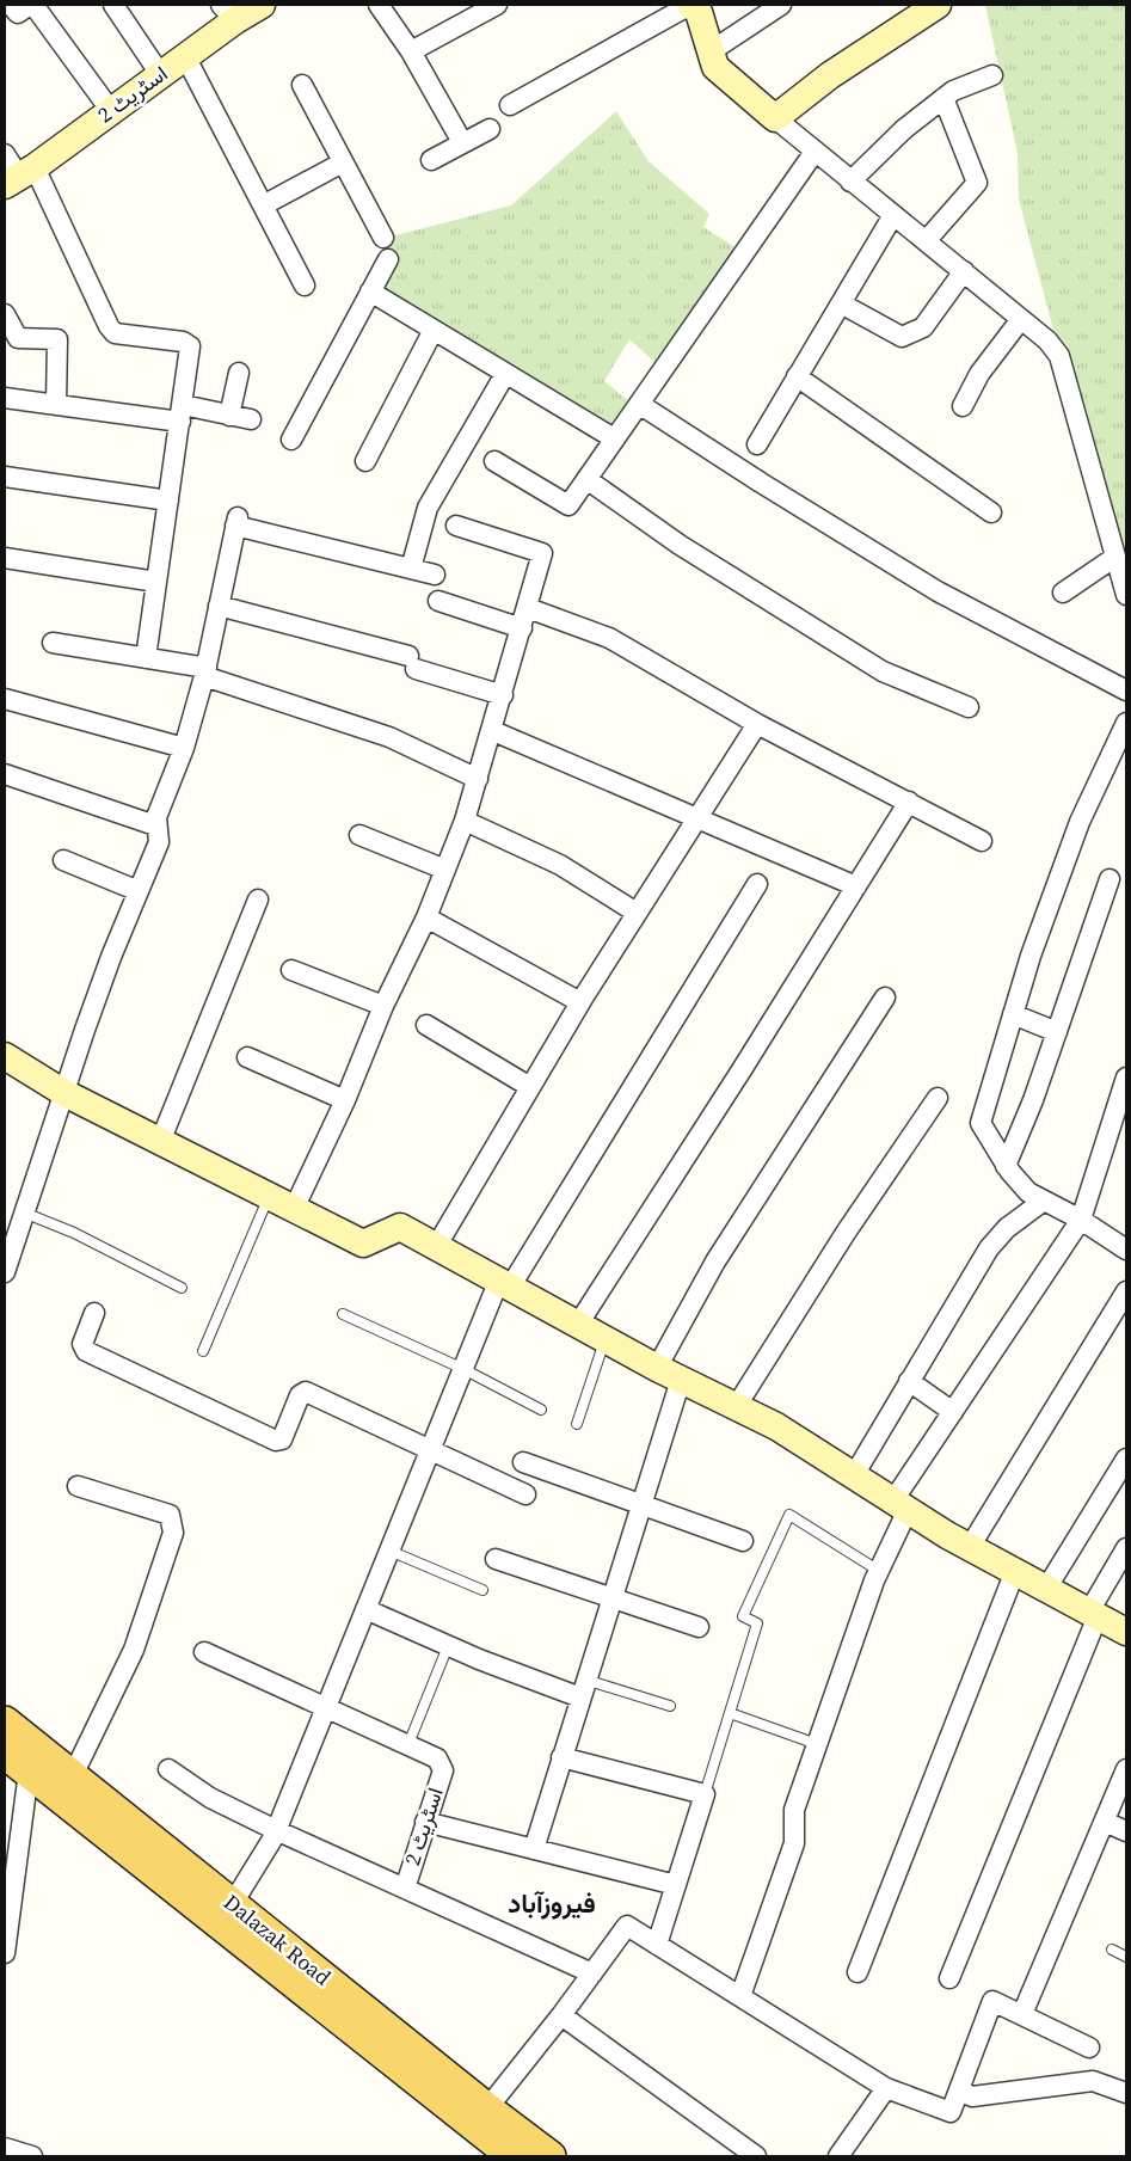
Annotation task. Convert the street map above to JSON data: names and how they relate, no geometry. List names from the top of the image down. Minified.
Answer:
{"streets":{"main road":["Dalazak Road"],"street":["اسٹریٹ 2"]},"districts":["فیروزآباد"]}
